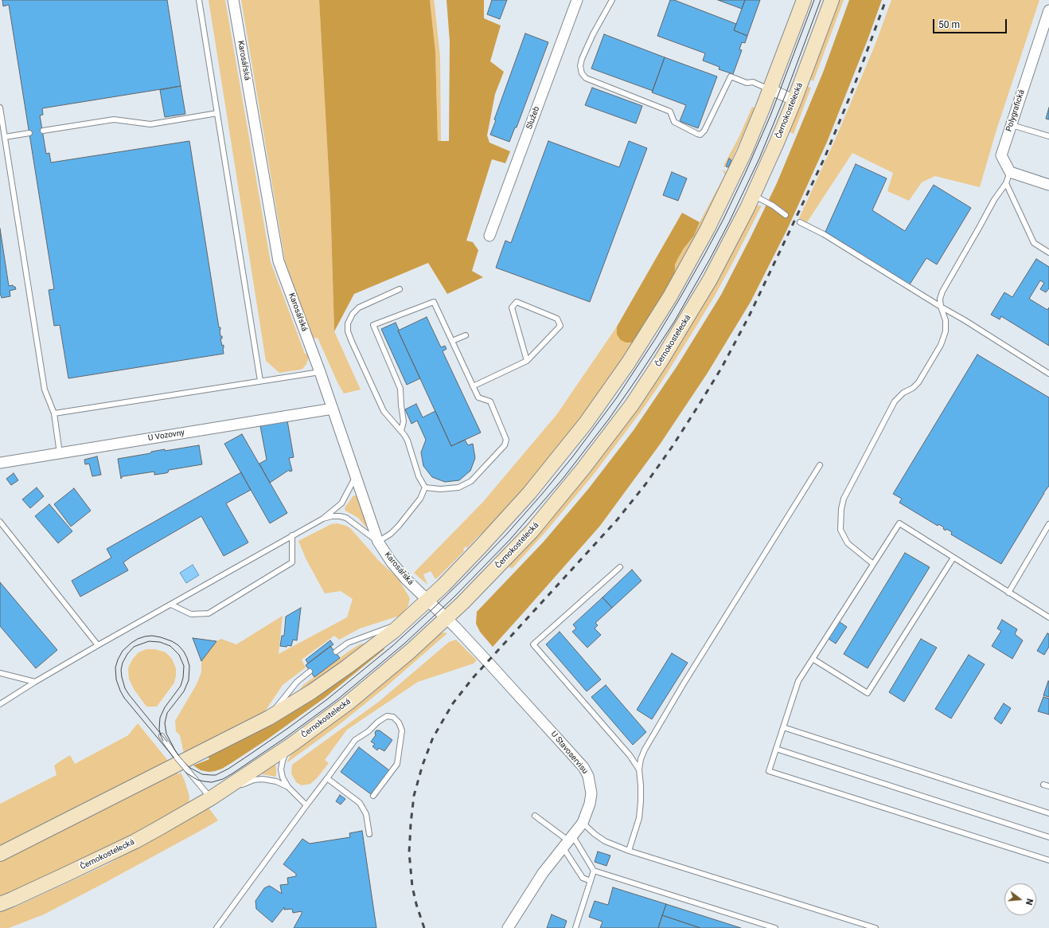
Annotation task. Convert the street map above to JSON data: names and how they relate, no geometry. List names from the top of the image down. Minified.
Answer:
{"streets":{"main road":["Černokostelecká"],"street":["Karosářská","Polygrafická","Služeb","U Vozovny","U Stavoservisu"]},"crossings":[["Karosářská","U Vozovny"],["Karosářská","U Stavoservisu"],["Černokostelecká","U Stavoservisu"]],"scale_bar":"50 m","north":"right"}
